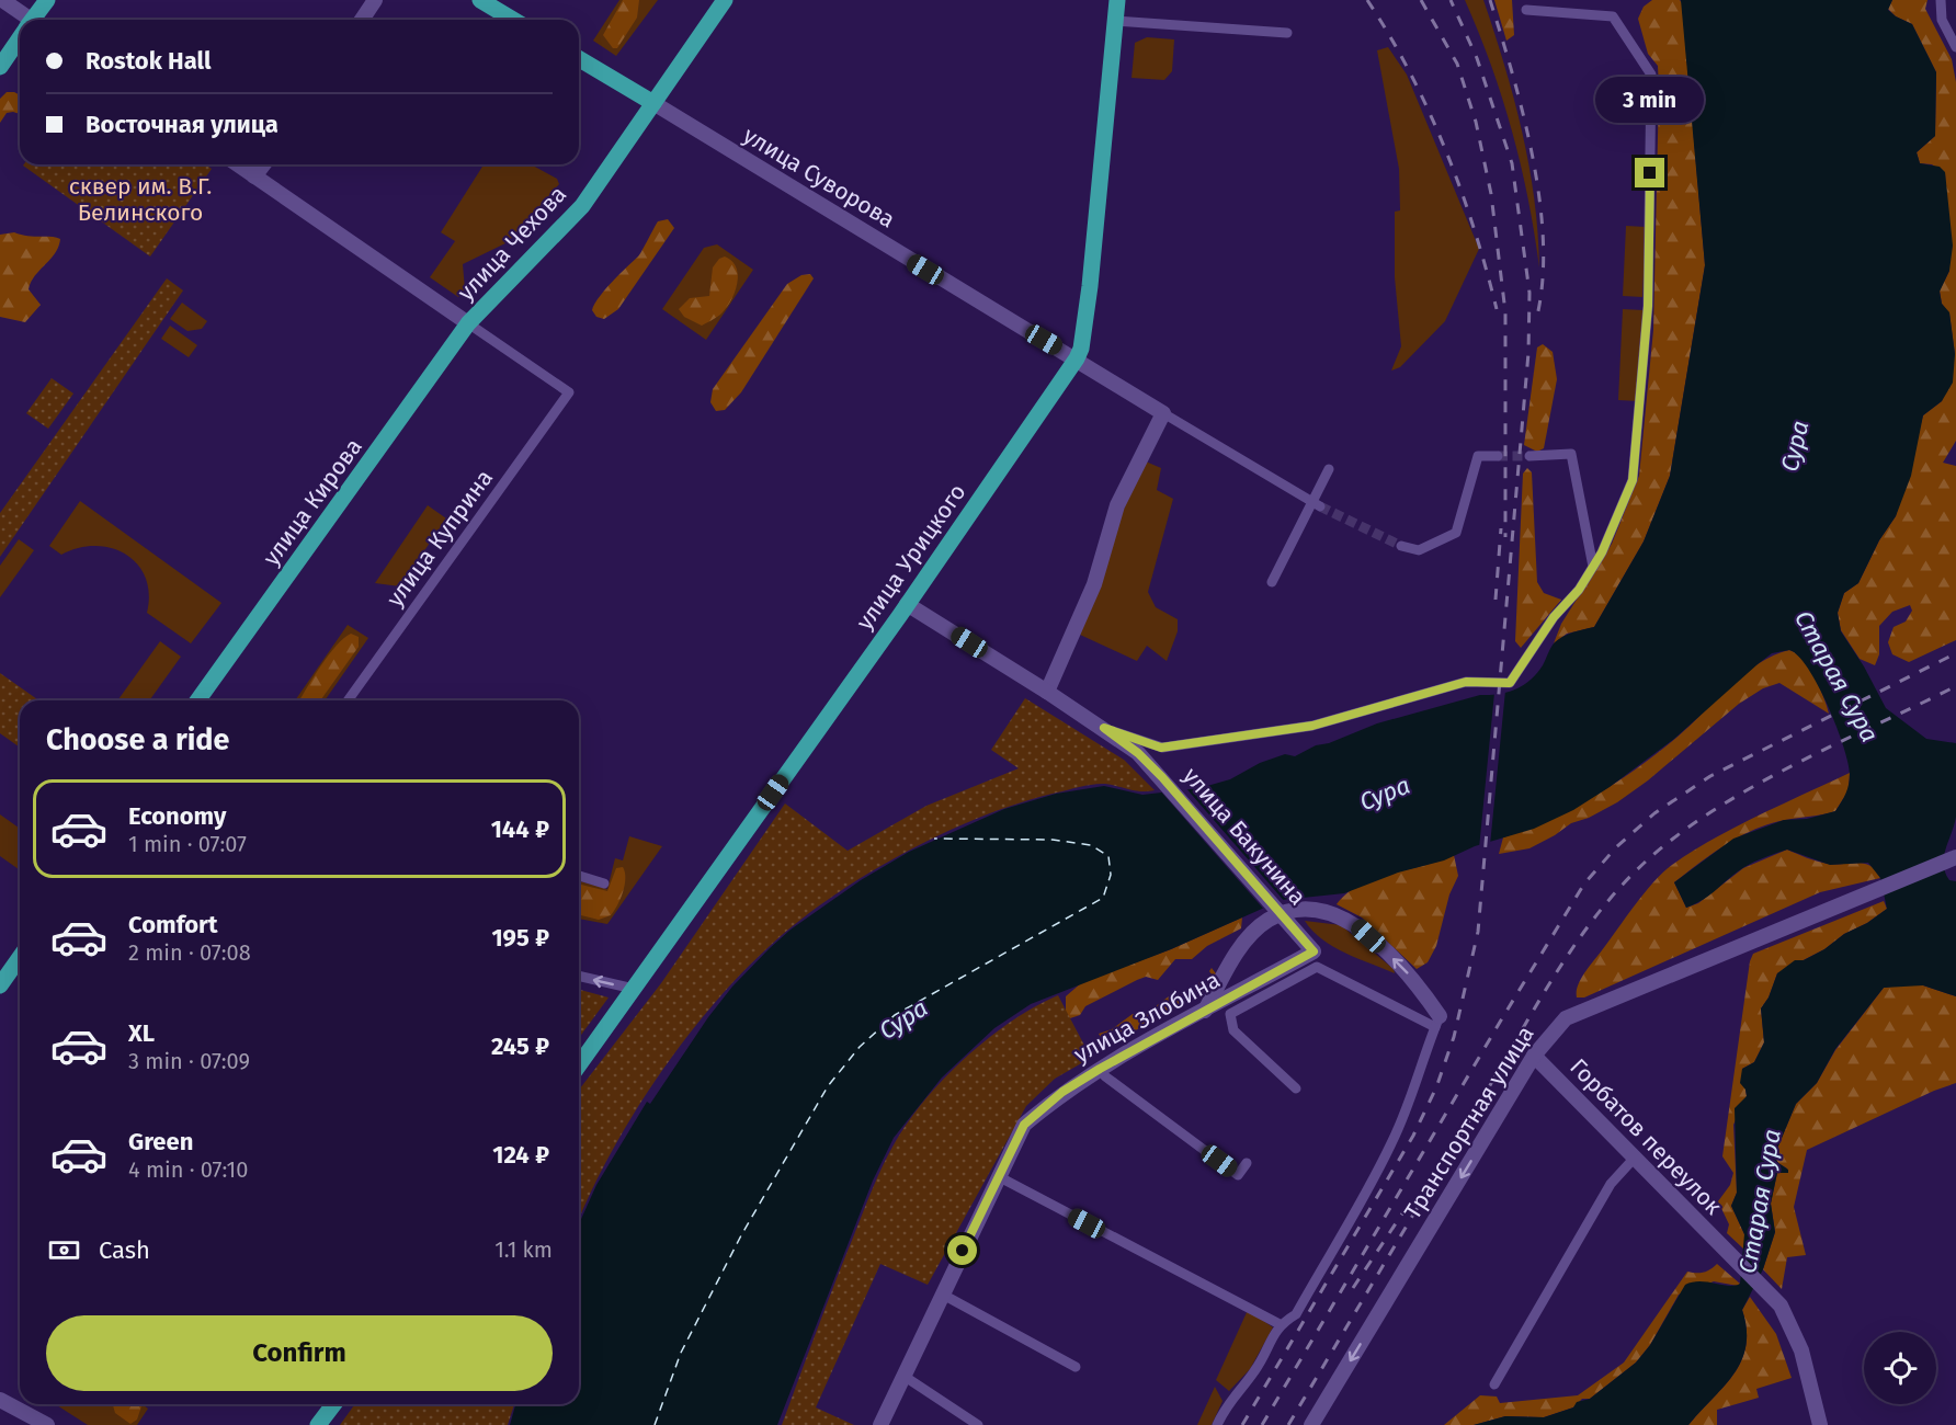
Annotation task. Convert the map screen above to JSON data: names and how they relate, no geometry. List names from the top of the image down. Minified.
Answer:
{"streets":{"main road":["улица Суворова","улица Чехова","улица Кирова","улица Урицкого","улица Бакунина","улица Злобина","Транспортная улица","Горбатов переулок"],"street":["улица Куприна"]},"crossings":[["улица Суворова","улица Чехова"],["улица Суворова","улица Урицкого"],["улица Чехова","улица Кирова"],["улица Чехова","улица Куприна"],["улица Кирова","улица Куприна"],["улица Урицкого","улица Бакунина"],["улица Бакунина","улица Злобина"],["Транспортная улица","Горбатов переулок"]],"one_way":["Транспортная улица"],"water":["Сура","Старая Сура"],"parks":["сквер им. В.Г. Белинского"],"page":{"banner":["Rostok Hall","Восточная улица"],"bubble":"3 min","heading":"Choose a ride","list":[{"name":"Economy","note":"1 min · 07:07","value":"144 ₽"},{"name":"Comfort","note":"2 min · 07:08","value":"195 ₽"},{"name":"XL","note":"3 min · 07:09","value":"245 ₽"},{"name":"Green","note":"4 min · 07:10","value":"124 ₽"}],"pay":["Cash","1.1 km"],"buttons":"Confirm"}}
